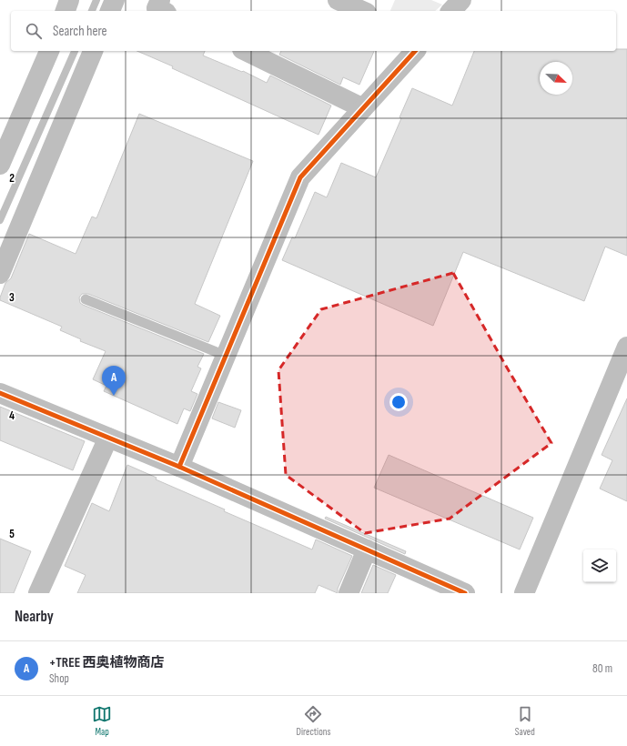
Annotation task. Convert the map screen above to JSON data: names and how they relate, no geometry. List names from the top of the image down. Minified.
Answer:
{"north":"bottom right","page":{"search":"Search here","pins":"A","heading":"Nearby","list":[{"mark":"A","name":"+TREE 西奥植物商店","note":"Shop","value":"80 m"}],"nav":["Map","Directions","Saved"]},"grid":{"rows":["2","3","4","5"]}}
